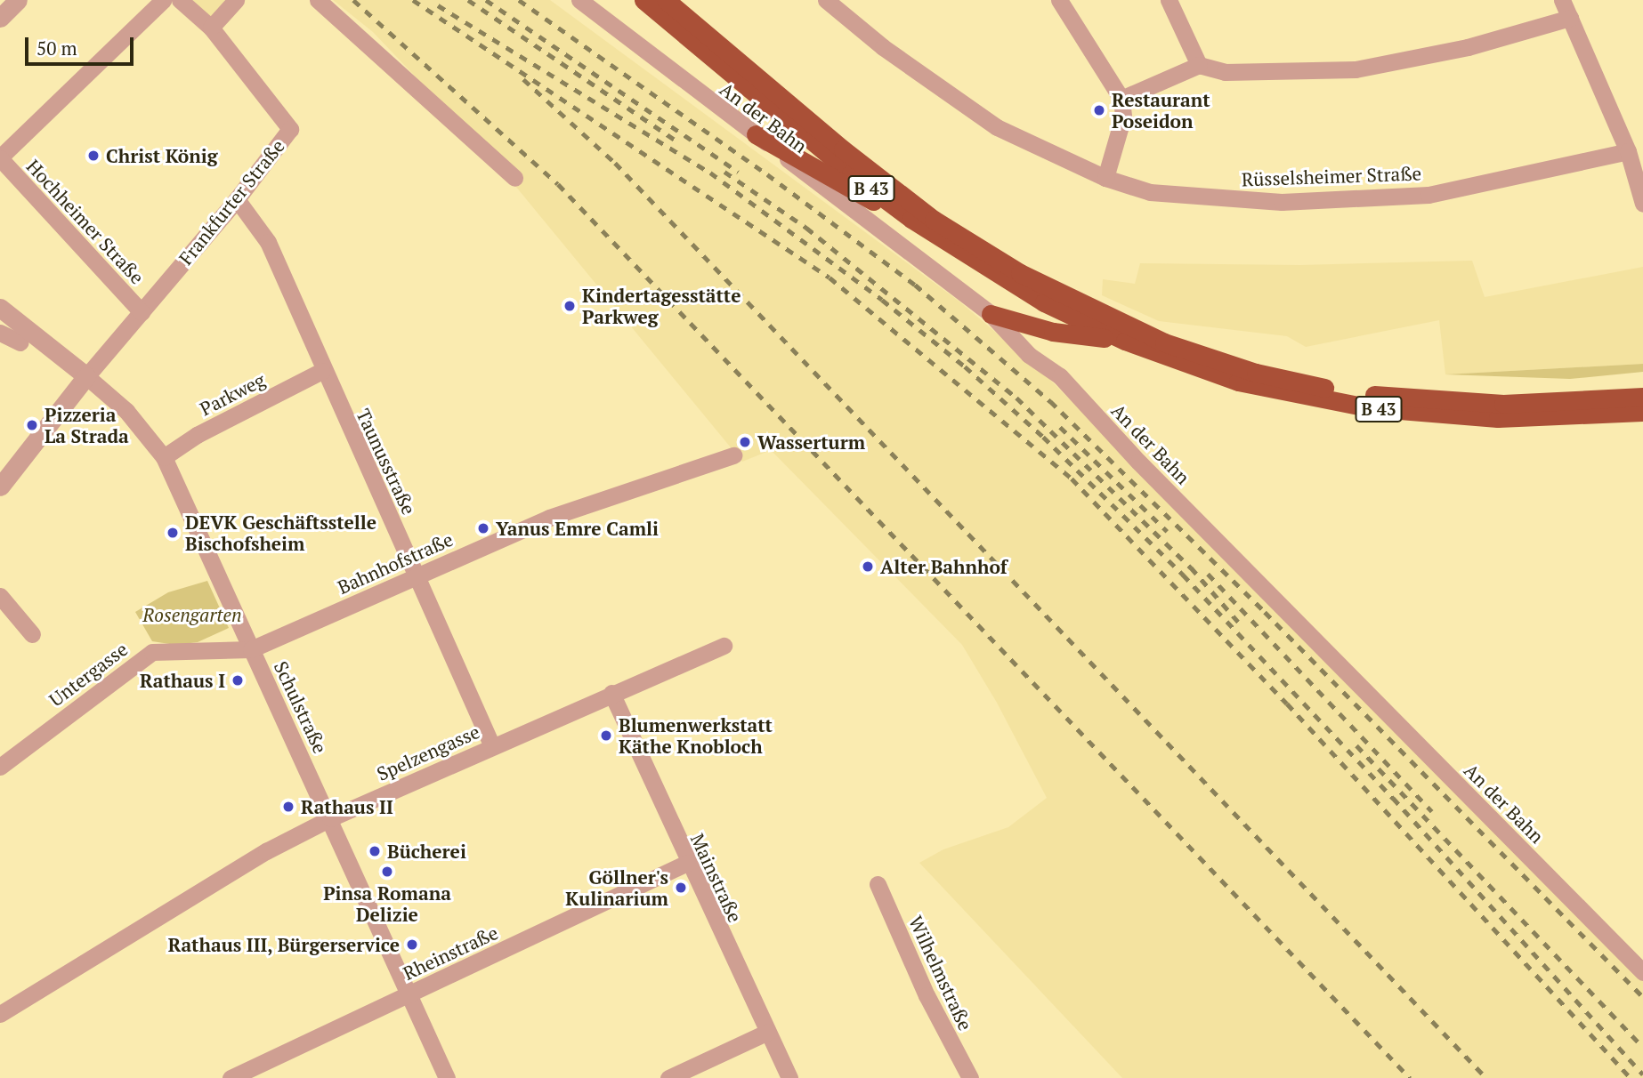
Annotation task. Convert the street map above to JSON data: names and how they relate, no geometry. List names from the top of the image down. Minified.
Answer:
{"streets":{"highway":["B 43"],"street":["An der Bahn","Rüsselsheimer Straße","Frankfurter Straße","Hochheimer Straße","Parkweg","Taunusstraße","Bahnhofstraße","Untergasse","Schulstraße","Spelzengasse","Mainstraße","Rheinstraße","Wilhelmstraße"]},"crossings":[["Frankfurter Straße","Hochheimer Straße"],["Frankfurter Straße","Taunusstraße"],["Frankfurter Straße","Schulstraße"],["Parkweg","Taunusstraße"],["Parkweg","Schulstraße"],["Taunusstraße","Bahnhofstraße"],["Taunusstraße","Spelzengasse"],["Bahnhofstraße","Untergasse"],["Bahnhofstraße","Schulstraße"],["Untergasse","Schulstraße"],["Schulstraße","Spelzengasse"],["Schulstraße","Rheinstraße"],["Spelzengasse","Mainstraße"],["Mainstraße","Rheinstraße"]],"parks":["Rosengarten"],"places":["Restaurant Poseidon","Christ König","Kindertagesstätte Parkweg","Pizzeria La Strada","Wasserturm","Yanus Emre Camli","DEVK Geschäftsstelle Bischofsheim","Alter Bahnhof","Rathaus I","Blumenwerkstatt Käthe Knobloch","Rathaus II","Bücherei","Pinsa Romana Delizie","Göllner's Kulinarium","Rathaus III, Bürgerservice"],"scale_bar":"50 m"}
